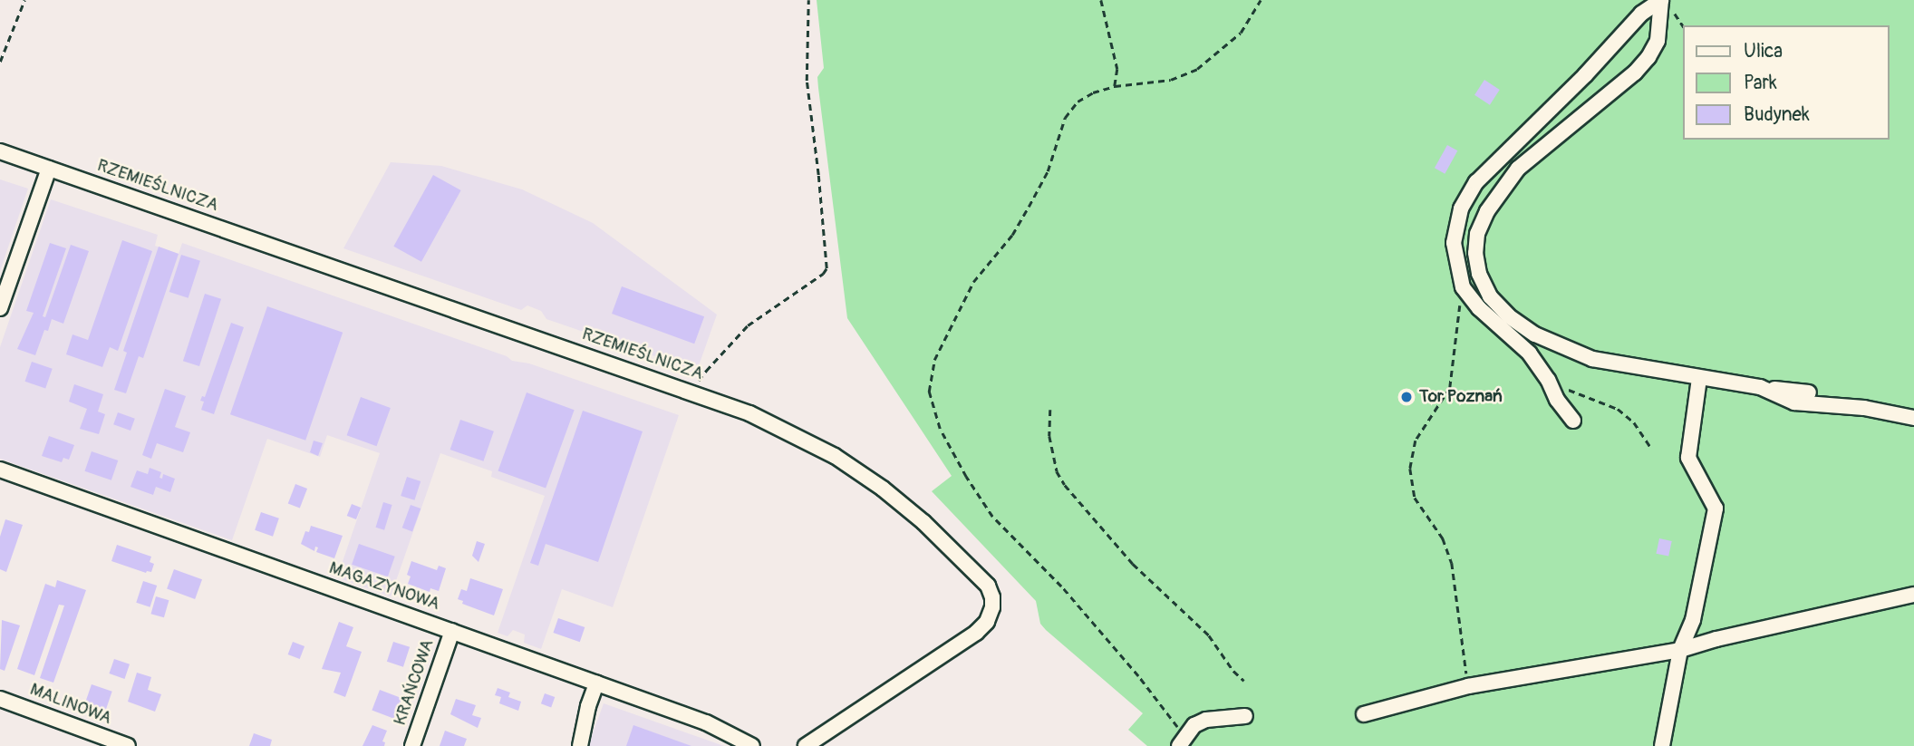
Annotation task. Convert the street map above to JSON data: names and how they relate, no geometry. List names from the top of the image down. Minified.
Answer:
{"streets":{"street":["RZEMIEŚLNICZA","MAGAZYNOWA","KRAŃCOWA","MALINOWA"]},"crossings":[["MAGAZYNOWA","KRAŃCOWA"]],"places":["Tor Poznań"],"legend":["Ulica","Park","Budynek"]}
